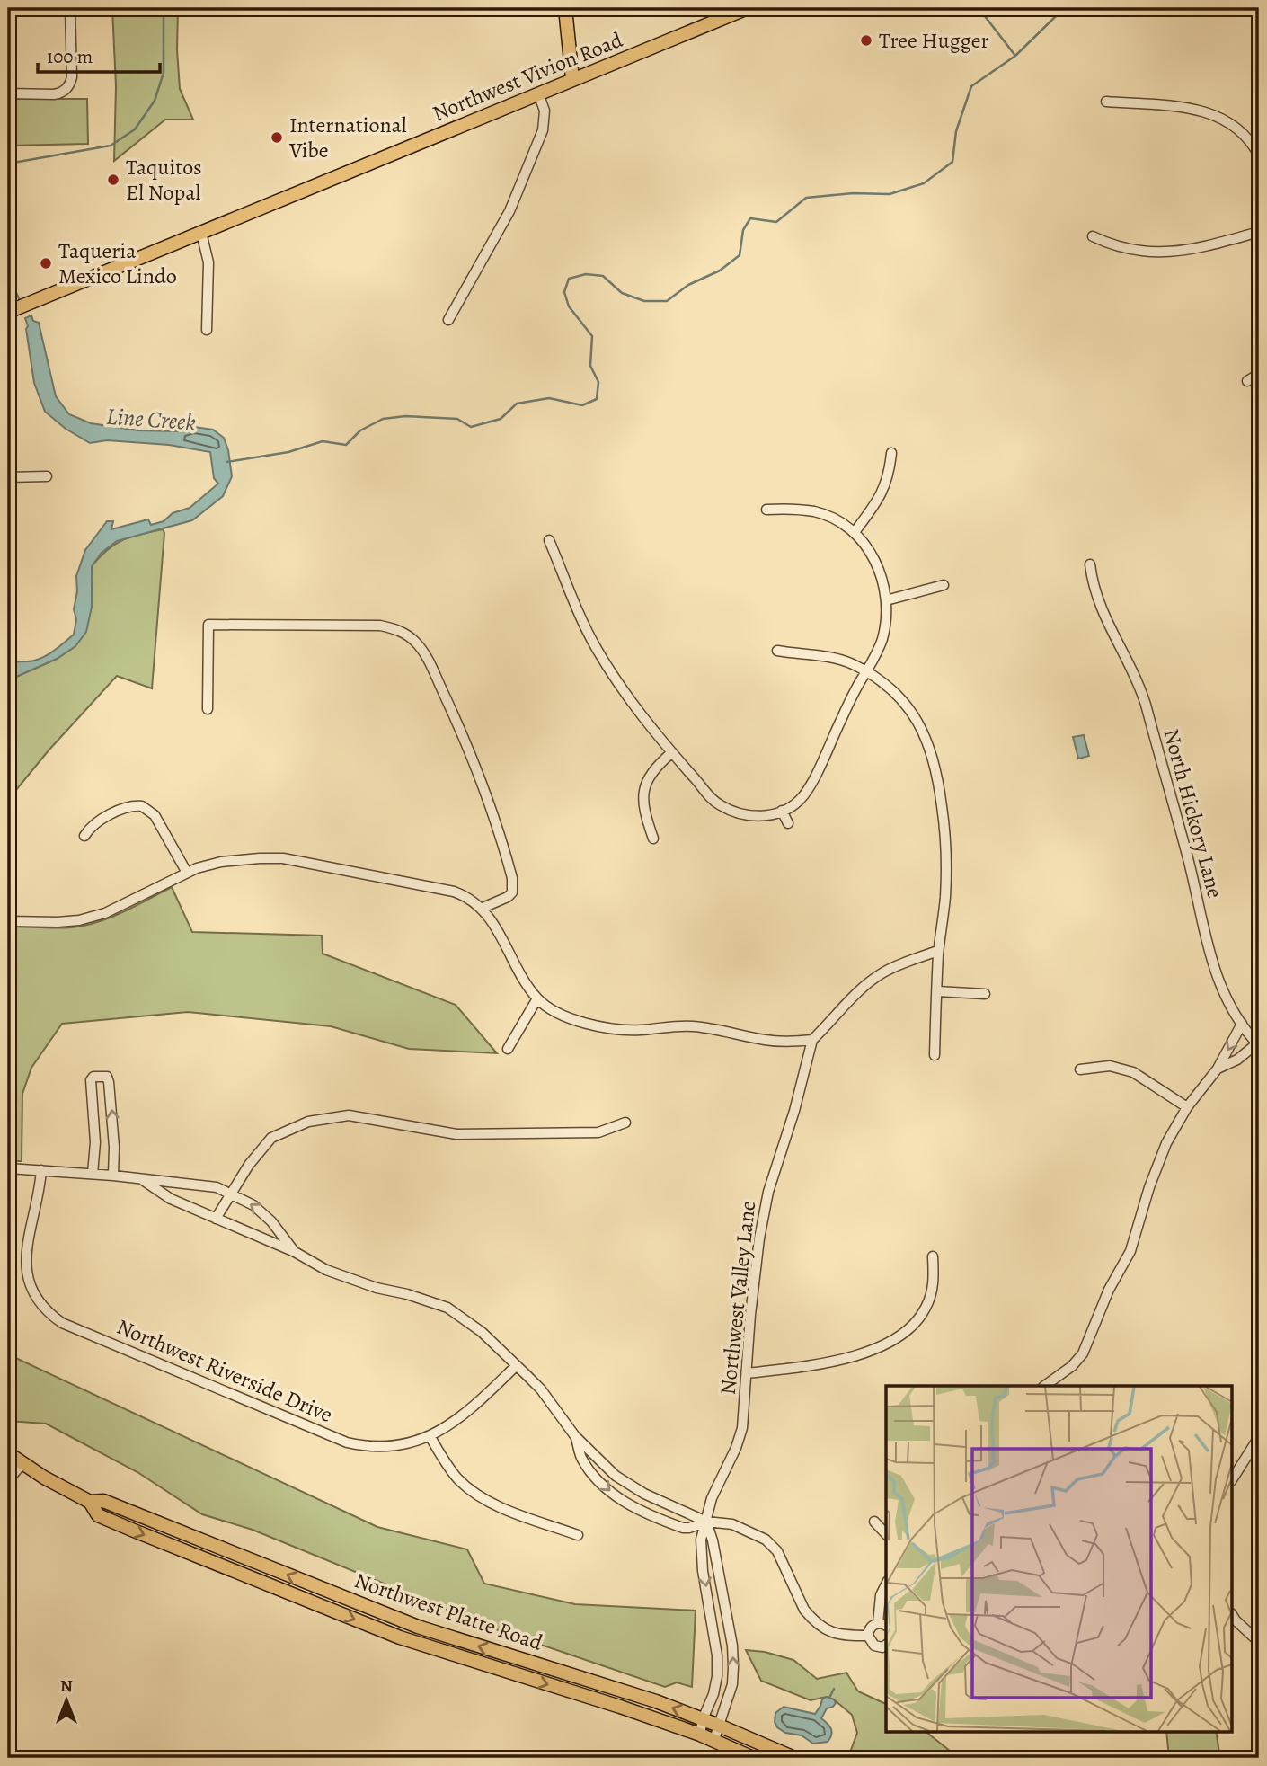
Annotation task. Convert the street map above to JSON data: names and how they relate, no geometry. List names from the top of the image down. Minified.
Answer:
{"streets":{"main road":["Northwest Vivion Road","Northwest Platte Road"],"street":["North Hickory Lane","Northwest Valley Lane","Northwest Riverside Drive"]},"crossings":[["Northwest Valley Lane","Northwest Platte Road"]],"water":["Line Creek"],"places":["Tree Hugger","International Vibe","Taquitos El Nopal","Taqueria Mexico Lindo"],"scale_bar":"100 m","north":"top"}
